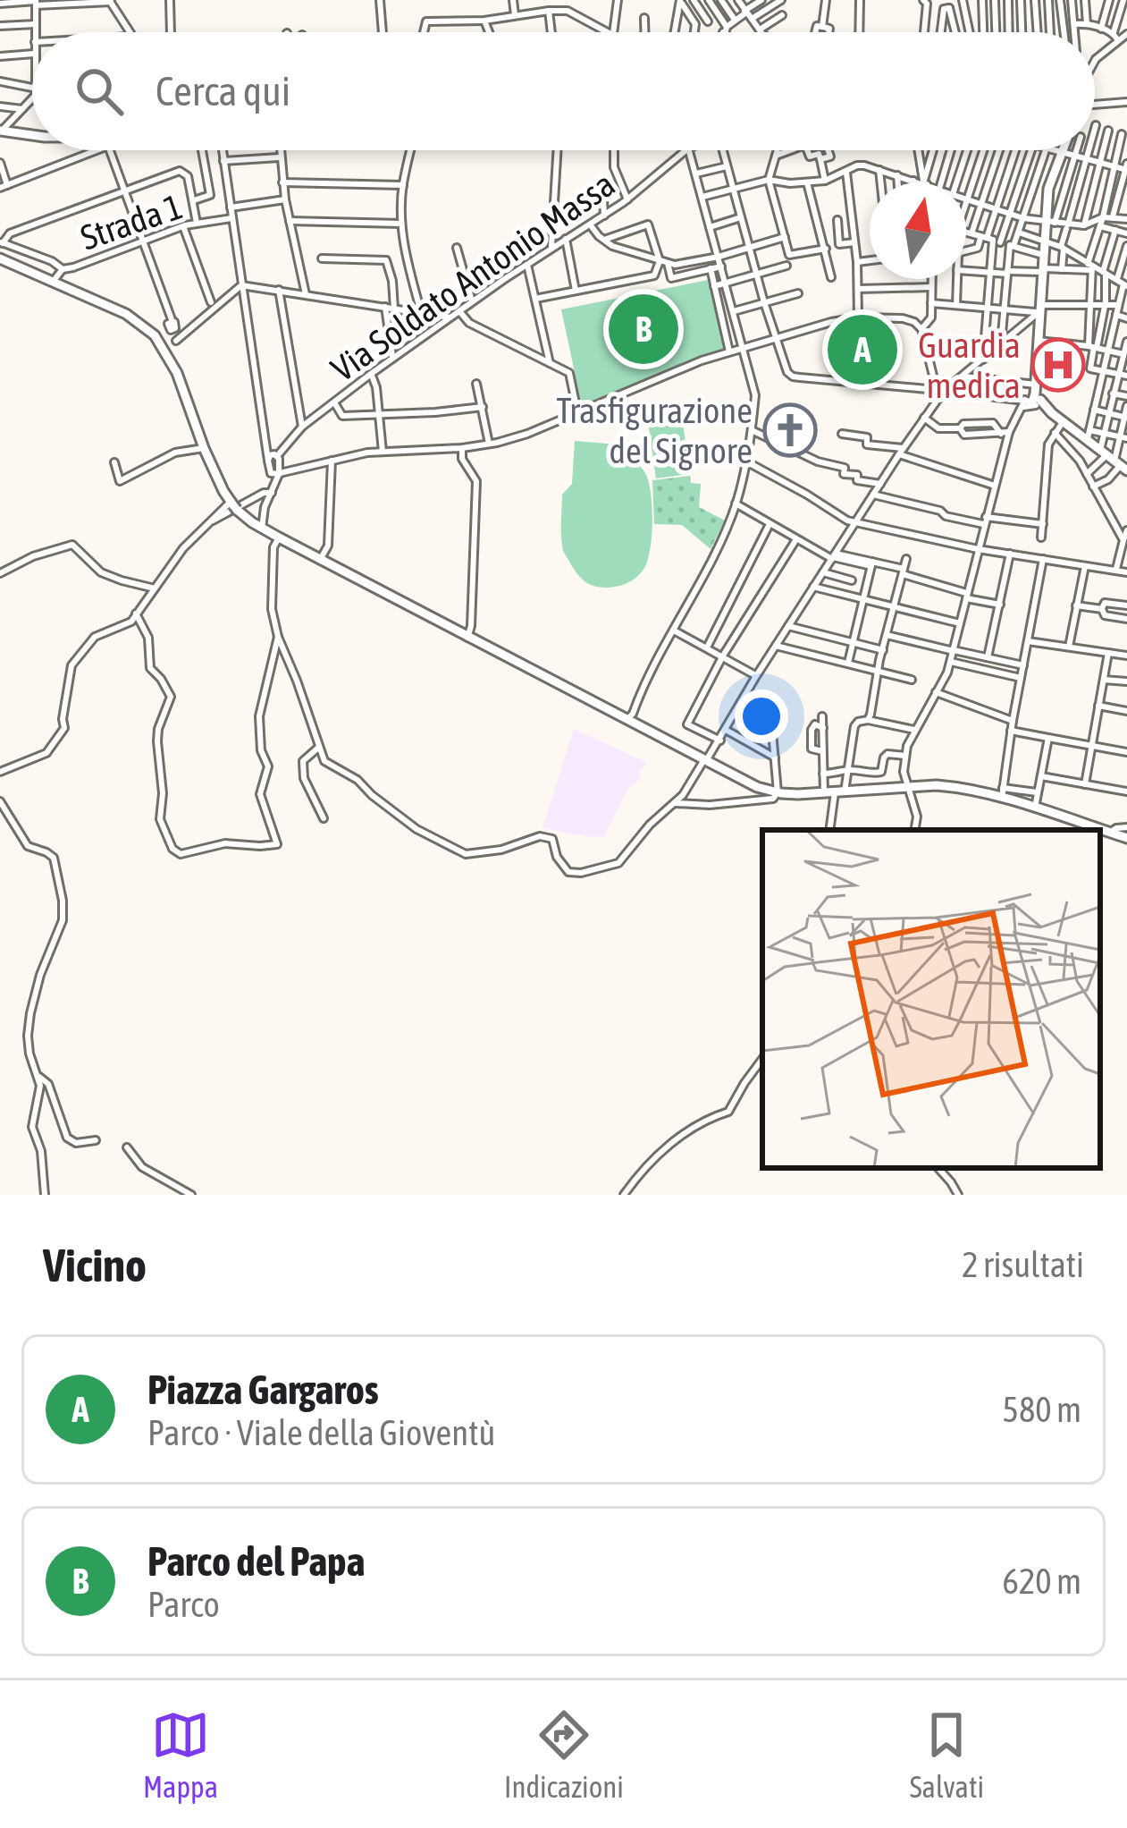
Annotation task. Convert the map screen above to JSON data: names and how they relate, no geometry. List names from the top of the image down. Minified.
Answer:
{"streets":{"street":["Strada 1","Via Soldato Antonio Massa"]},"places":{"hospital":["Guardia medica"],"church":["Trasfigurazione del Signore"]},"north":"top","page":{"search":"Cerca qui","pins":["B","A"],"heading":["Vicino","2 risultati"],"list":[{"mark":"A","name":"Piazza Gargaros","note":"Parco · Viale della Gioventù","value":"580 m"},{"mark":"B","name":"Parco del Papa","note":"Parco","value":"620 m"}],"nav":["Mappa","Indicazioni","Salvati"]}}
